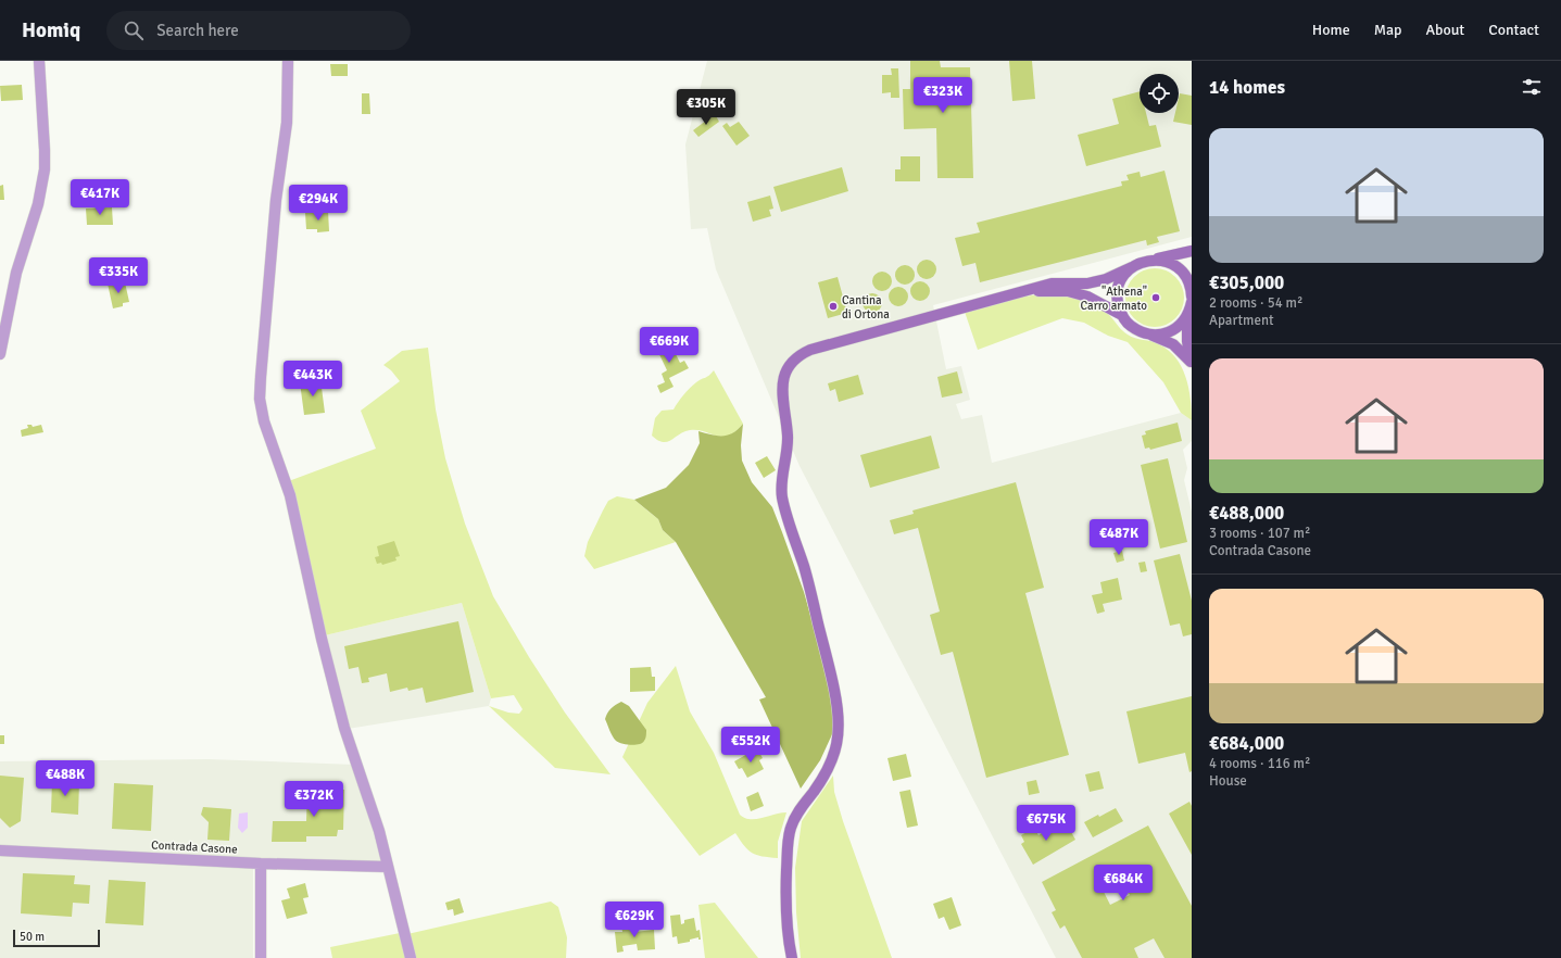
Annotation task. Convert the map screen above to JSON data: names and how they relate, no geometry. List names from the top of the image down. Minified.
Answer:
{"streets":{"street":["Contrada Casone"]},"places":["\"Athena\" Carro armato","Cantina di Ortona"],"scale_bar":"50 m","page":{"header":"Homiq","search":"Search here","nav":["Home","Map","About","Contact"],"heading":"14 homes","price":["€323K","€305K","€417K","€294K","€335K","€669K","€443K","€487K","€552K","€488K","€372K","€675K","€684K","€629K"],"list":[{"name":"€305,000","note":"2 rooms · 54 m² · Apartment"},{"name":"€488,000","note":"3 rooms · 107 m² · Contrada Casone"},{"name":"€684,000","note":"4 rooms · 116 m² · House"}],"scale":"50 m"}}
